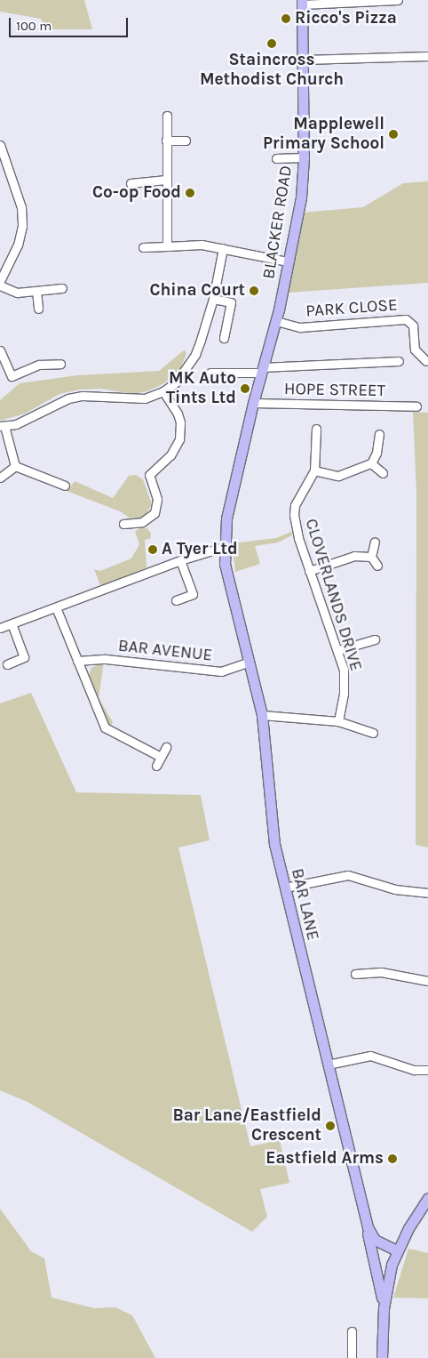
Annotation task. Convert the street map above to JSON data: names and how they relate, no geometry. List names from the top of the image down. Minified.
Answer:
{"streets":{"main road":["BLACKER ROAD","BAR LANE"],"street":["PARK CLOSE","HOPE STREET","CLOVERLANDS DRIVE","BAR AVENUE"]},"crossings":[["BLACKER ROAD","PARK CLOSE"],["BLACKER ROAD","HOPE STREET"],["BLACKER ROAD","BAR LANE"],["BAR AVENUE","BAR LANE"]],"places":["Ricco's Pizza","Staincross Methodist Church","Mapplewell Primary School","Co-op Food","China Court","MK Auto Tints Ltd","A Tyer Ltd","Bar Lane/Eastfield Crescent","Eastfield Arms"],"scale_bar":"100 m"}
